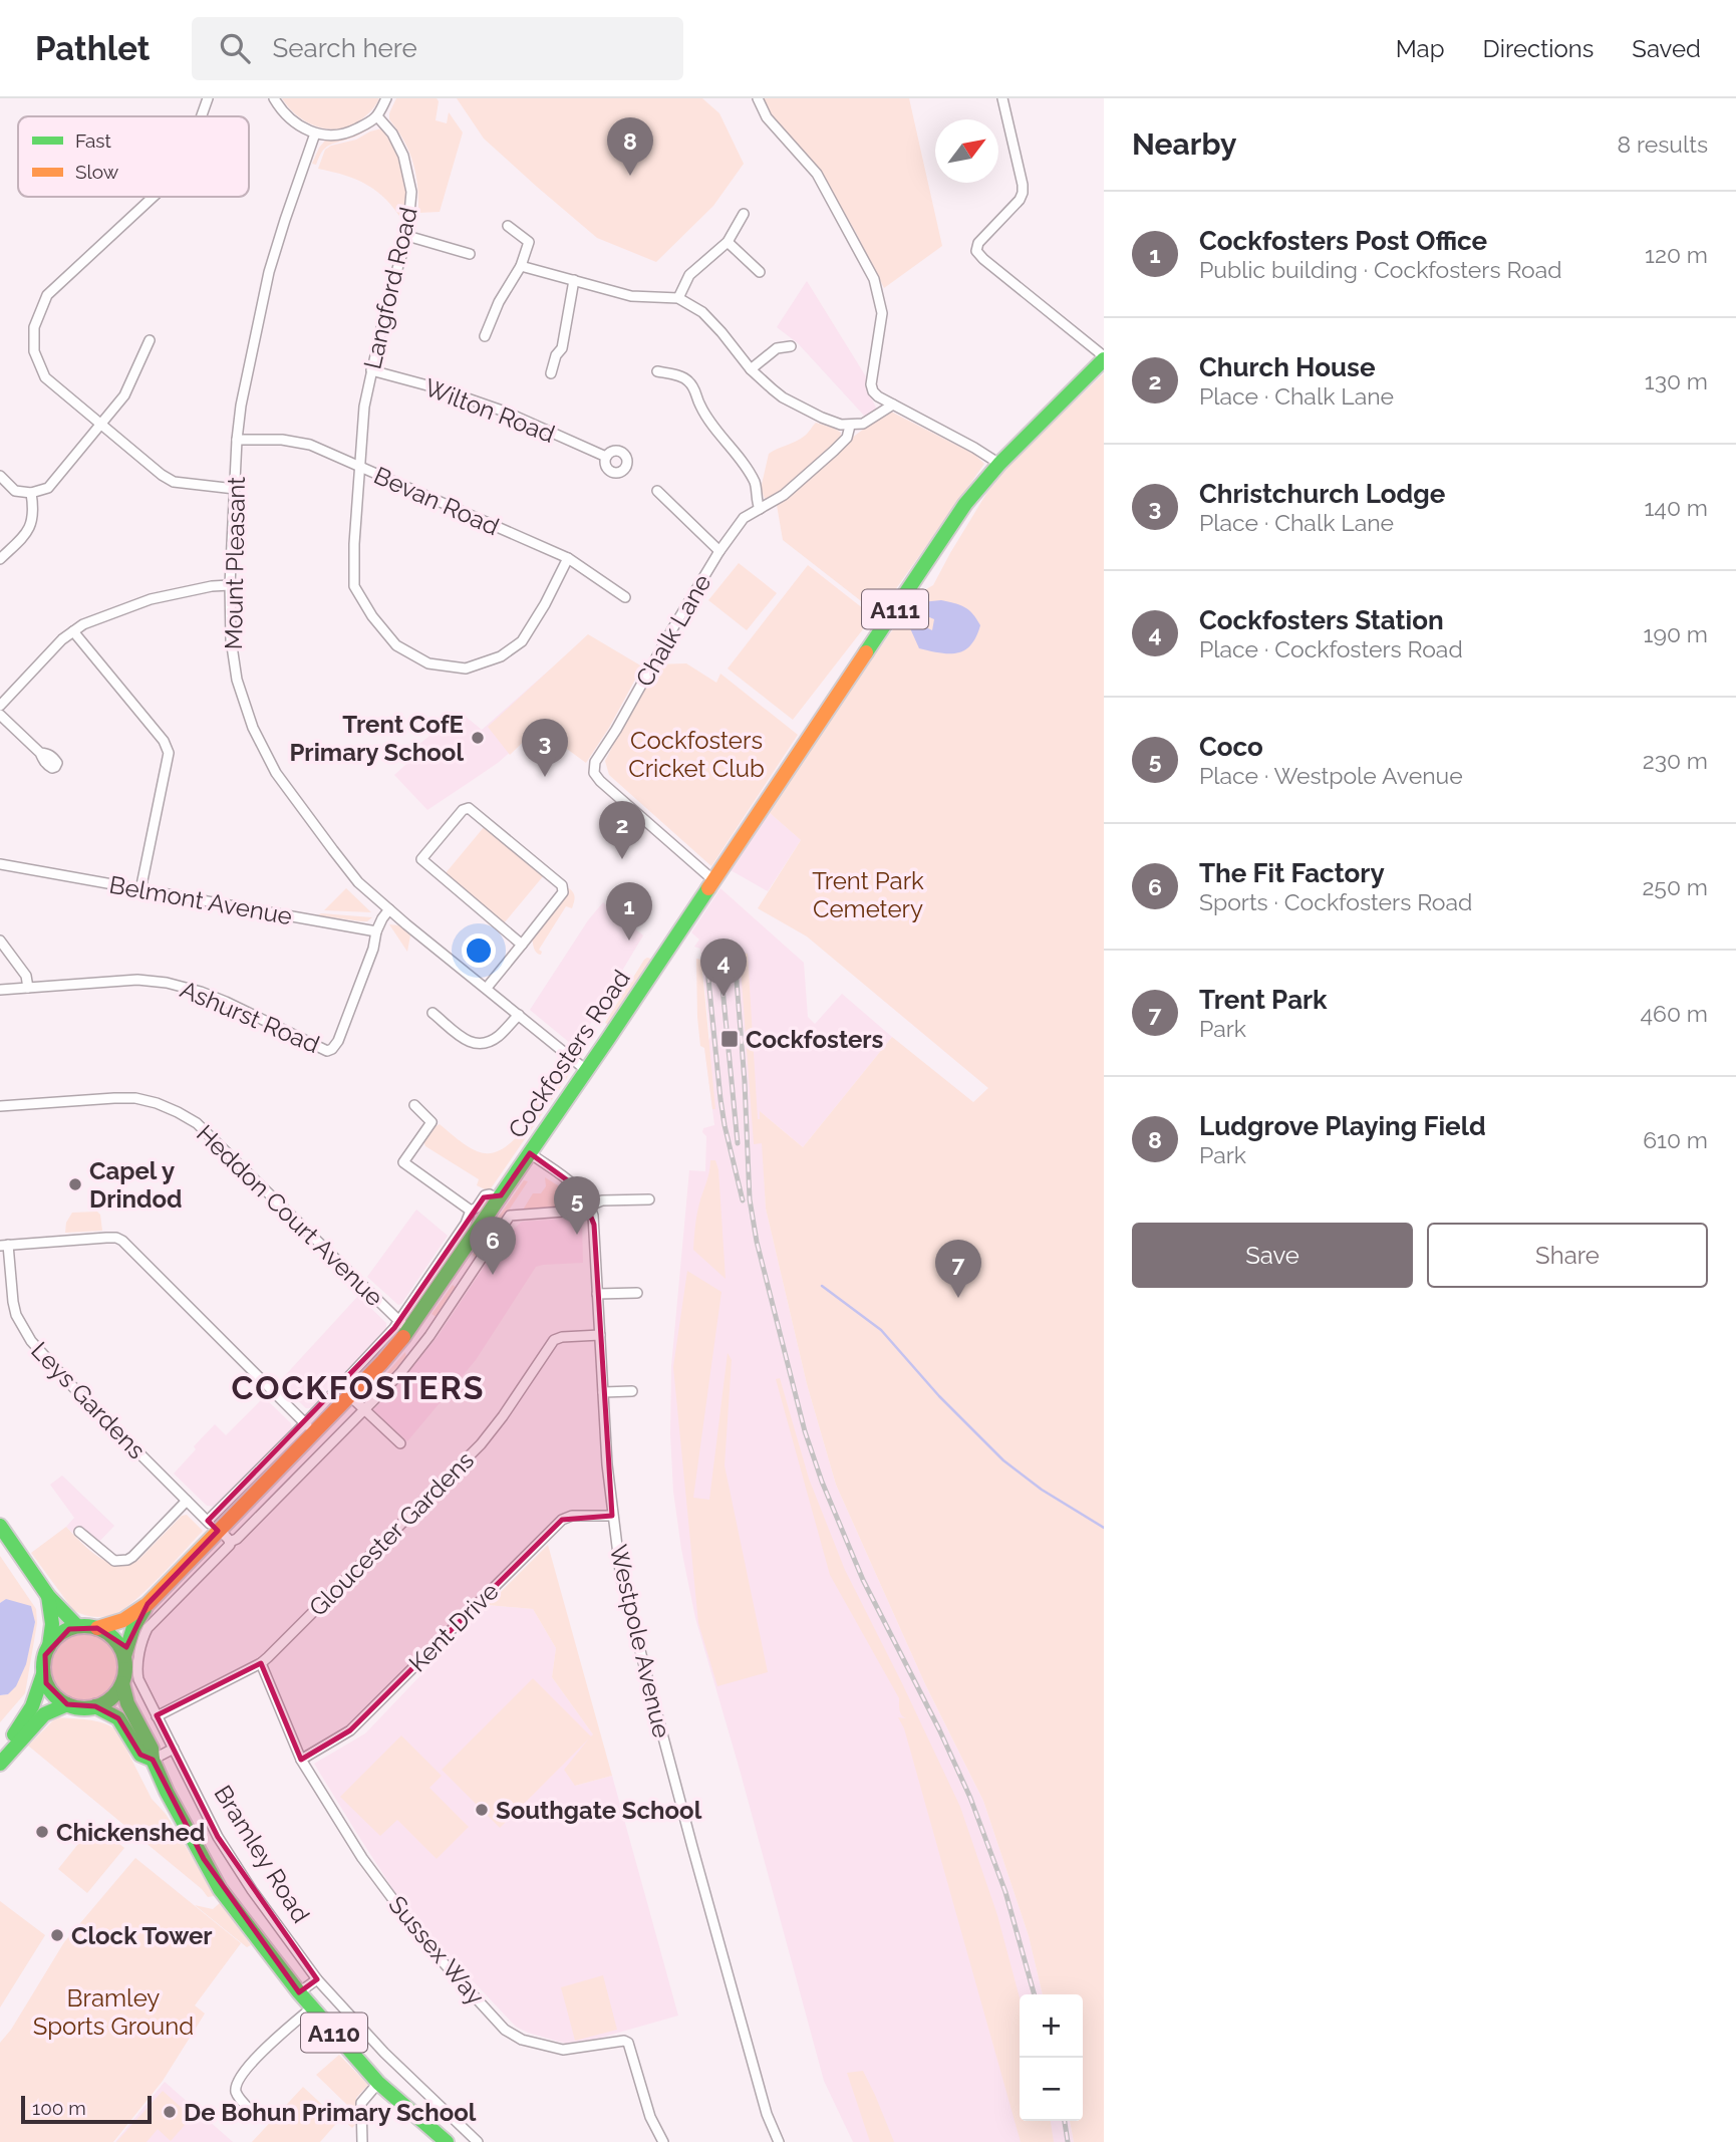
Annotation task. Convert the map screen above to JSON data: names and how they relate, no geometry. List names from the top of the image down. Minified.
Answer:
{"streets":{"main road":["A111","Cockfosters Road","Bramley Road","A110"],"street":["Langford Road","Wilton Road","Bevan Road","Mount Pleasant","Chalk Lane","Belmont Avenue","Ashurst Road","Heddon Court Avenue","Leys Gardens","Gloucester Gardens","Kent Drive","Westpole Avenue","Sussex Way"]},"crossings":[["Langford Road","Wilton Road"],["Langford Road","Bevan Road"],["Bevan Road","Mount Pleasant"],["Mount Pleasant","Cockfosters Road"],["Chalk Lane","Cockfosters Road"],["Belmont Avenue","Ashurst Road"],["Cockfosters Road","Heddon Court Avenue"],["Cockfosters Road","Leys Gardens"],["Cockfosters Road","Bramley Road"],["Gloucester Gardens","Westpole Avenue"],["Gloucester Gardens","Bramley Road"],["Gloucester Gardens","Sussex Way"],["Kent Drive","Westpole Avenue"],["Kent Drive","Sussex Way"]],"districts":["COCKFOSTERS"],"parks":["Cockfosters Cricket Club","Trent Park Cemetery","Bramley Sports Ground"],"places":{"other":["Trent CofE Primary School","Capel y Drindod","Southgate School","Chickenshed","Clock Tower","De Bohun Primary School"],"transit":["Cockfosters"]},"legend":["Fast","Slow"],"scale_bar":"100 m","north":"top right","page":{"header":"Pathlet","search":"Search here","nav":["Map","Directions","Saved"],"heading":["Nearby","8 results"],"pins":["8","3","2","1","4","5","6","7"],"list":[{"mark":"1","name":"Cockfosters Post Office","note":"Public building · Cockfosters Road","value":"120 m"},{"mark":"2","name":"Church House","note":"Place · Chalk Lane","value":"130 m"},{"mark":"3","name":"Christchurch Lodge","note":"Place · Chalk Lane","value":"140 m"},{"mark":"4","name":"Cockfosters Station","note":"Place · Cockfosters Road","value":"190 m"},{"mark":"5","name":"Coco","note":"Place · Westpole Avenue","value":"230 m"},{"mark":"6","name":"The Fit Factory","note":"Sports · Cockfosters Road","value":"250 m"},{"mark":"7","name":"Trent Park","note":"Park","value":"460 m"},{"mark":"8","name":"Ludgrove Playing Field","note":"Park","value":"610 m"}],"buttons":["Save","Share"],"map_buttons":["+","−"],"scale":"100 m"}}
